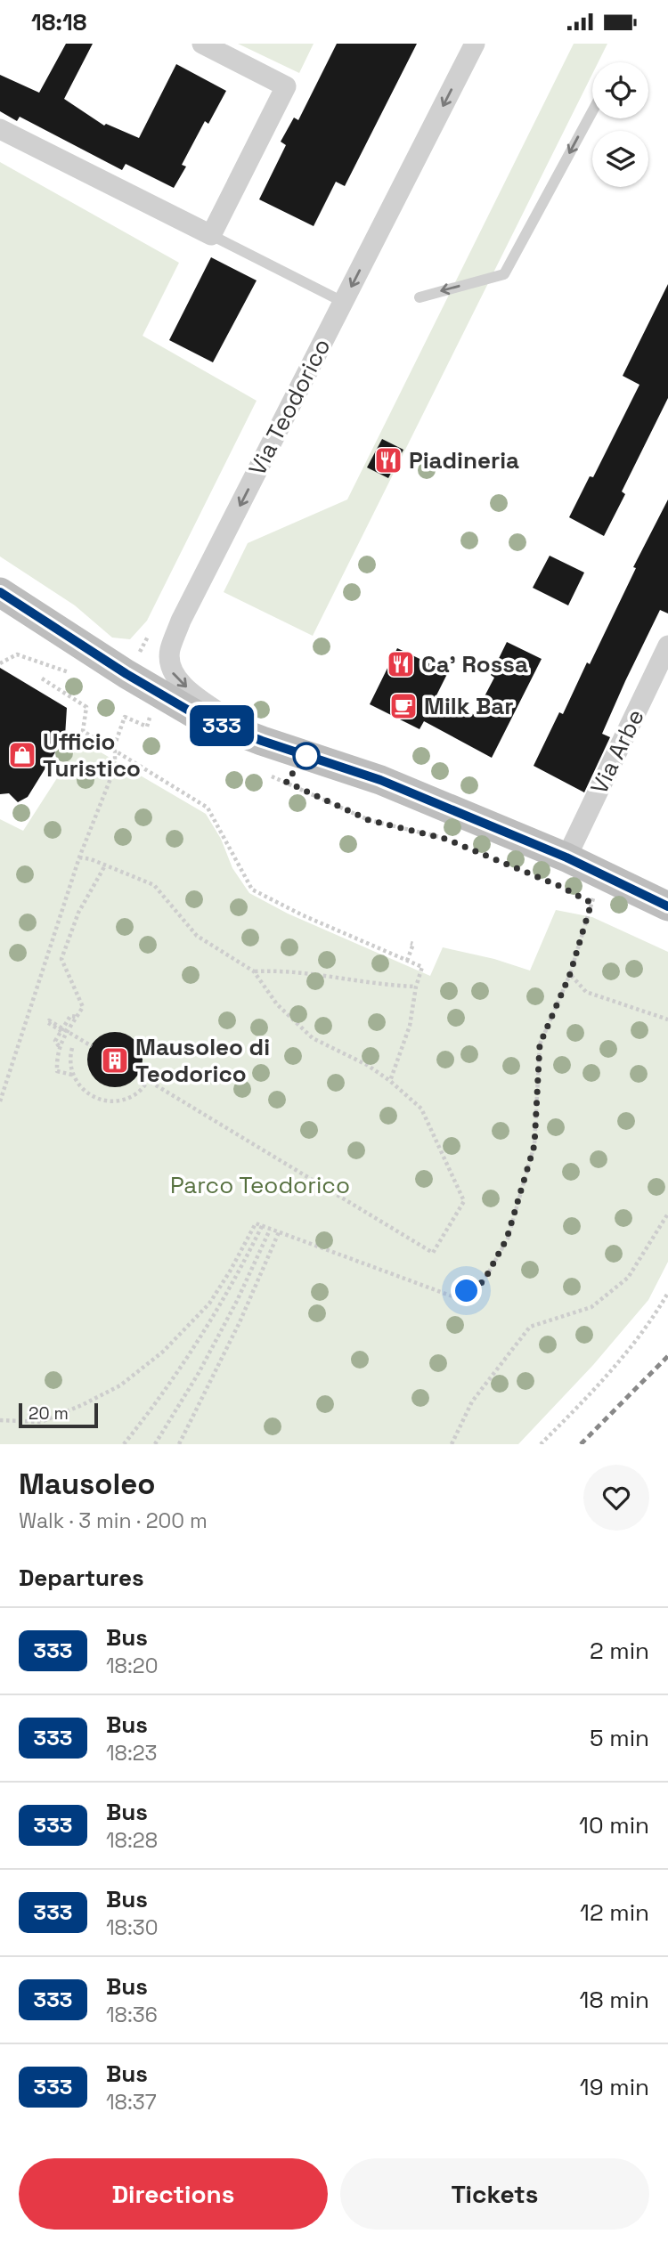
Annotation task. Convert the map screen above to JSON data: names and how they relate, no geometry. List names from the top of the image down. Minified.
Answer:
{"streets":{"street":["Via Teodorico","Via Arbe"]},"one_way":["Via Teodorico"],"parks":["Parco Teodorico"],"places":{"restaurant":["Piadineria","Ca' Rossa"],"cafe":["Milk Bar"],"shop":["Ufficio Turistico"],"building":["Mausoleo di Teodorico"]},"lines":["bus line 333"],"scale_bar":"20 m","page":{"status":"18:18","on_map":"333","scale":"20 m","heading":[["Mausoleo","Walk · 3 min · 200 m"],"Departures"],"list":[{"mark":"333","name":"Bus","note":"18:20","value":"2 min"},{"mark":"333","name":"Bus","note":"18:23","value":"5 min"},{"mark":"333","name":"Bus","note":"18:28","value":"10 min"},{"mark":"333","name":"Bus","note":"18:30","value":"12 min"},{"mark":"333","name":"Bus","note":"18:36","value":"18 min"},{"mark":"333","name":"Bus","note":"18:37","value":"19 min"}],"buttons":["Directions","Tickets"]}}
